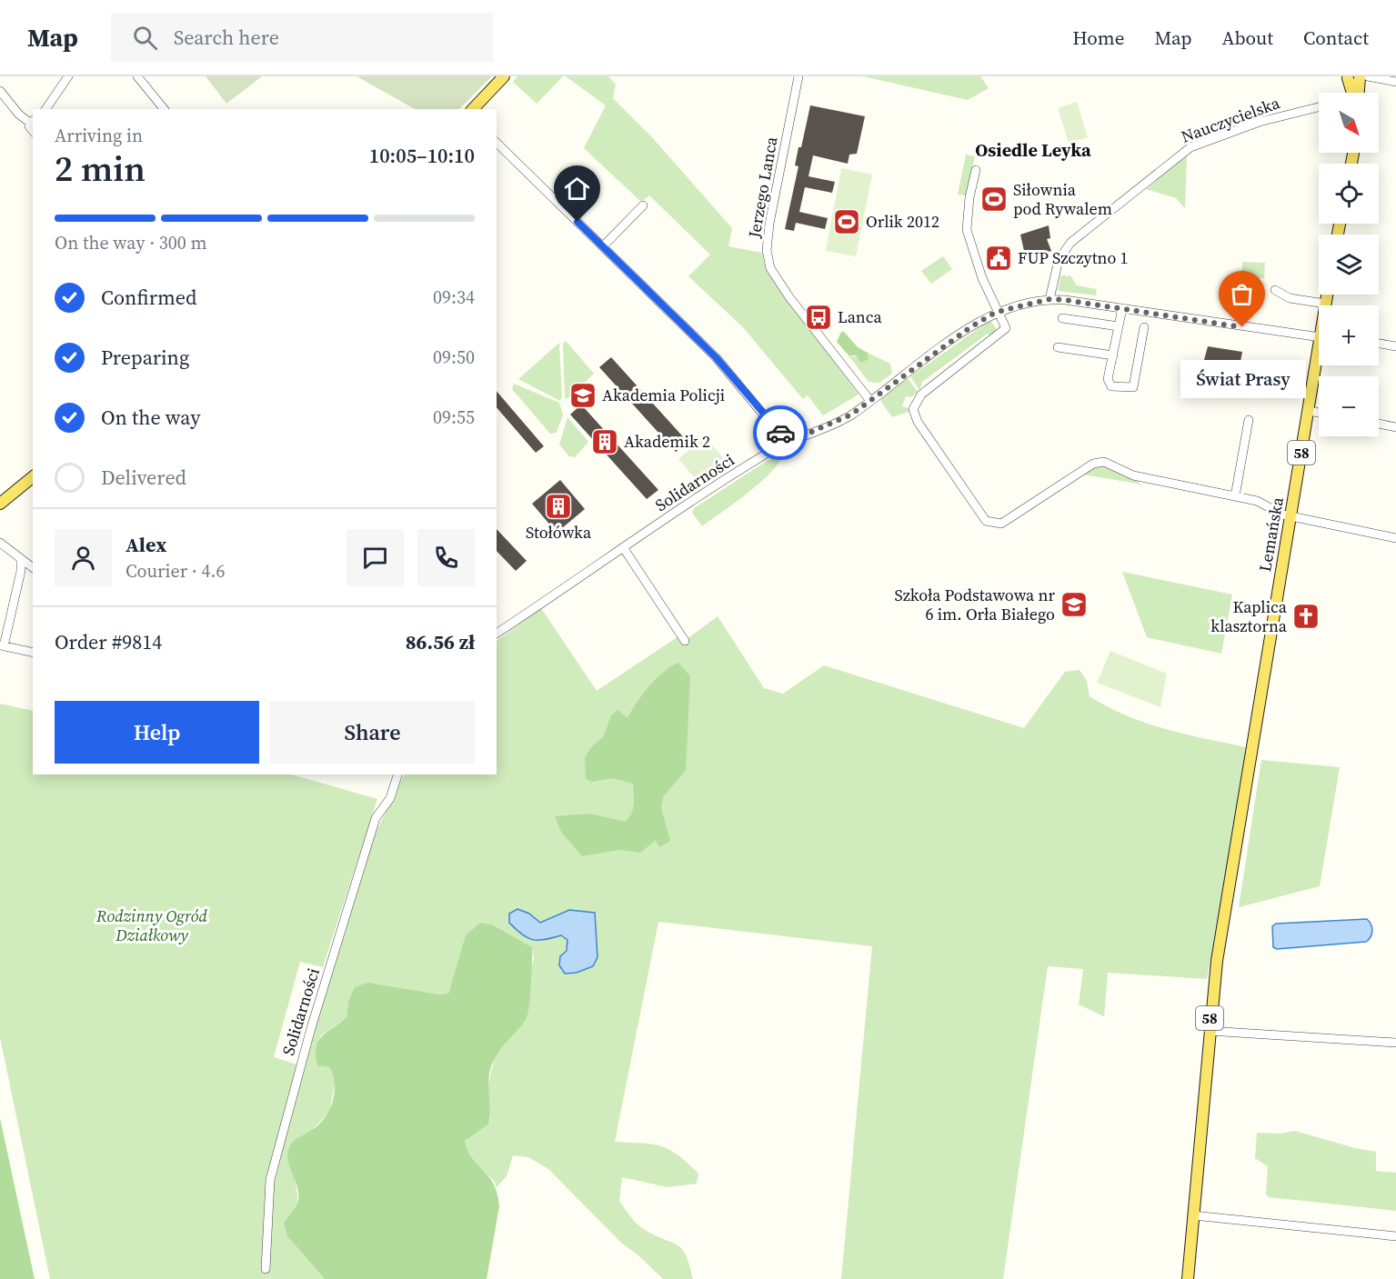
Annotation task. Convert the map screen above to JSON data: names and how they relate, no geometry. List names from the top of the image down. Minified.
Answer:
{"streets":{"main road":["58","Lemańska"],"street":["Nauczycielska","Jerzego Lanca","Solidarności"]},"crossings":[["Nauczycielska","Solidarności"],["Jerzego Lanca","Solidarności"],["58","Lemańska"]],"districts":["Osiedle Leyka"],"parks":["Rodzinny Ogród Działkowy"],"places":{"sports":["Siłownia pod Rywalem","Orlik 2012"],"public building":["FUP Szczytno 1"],"bus stop":["Lanca"],"other":["Świat Prasy"],"school or university":["Akademia Policji","Szkoła Podstawowa nr 6 im. Orła Białego"],"building":["Akademik 2","Stołówka"],"church":["Kaplica klasztorna"]},"north":"bottom right","page":{"header":"Map","search":"Search here","nav":["Home","Map","About","Contact"],"map_buttons":["+","−"],"heading":["2 min","Arriving in","10:05–10:10"],"panel":["Alex","Courier · 4.6","Order #9814","86.56 zł"],"bar":"On the way · 300 m","list":[["Confirmed","09:34"],["Preparing","09:50"],["On the way","09:55"],"Delivered"],"bubble":"Świat Prasy","buttons":["Help","Share"]}}
